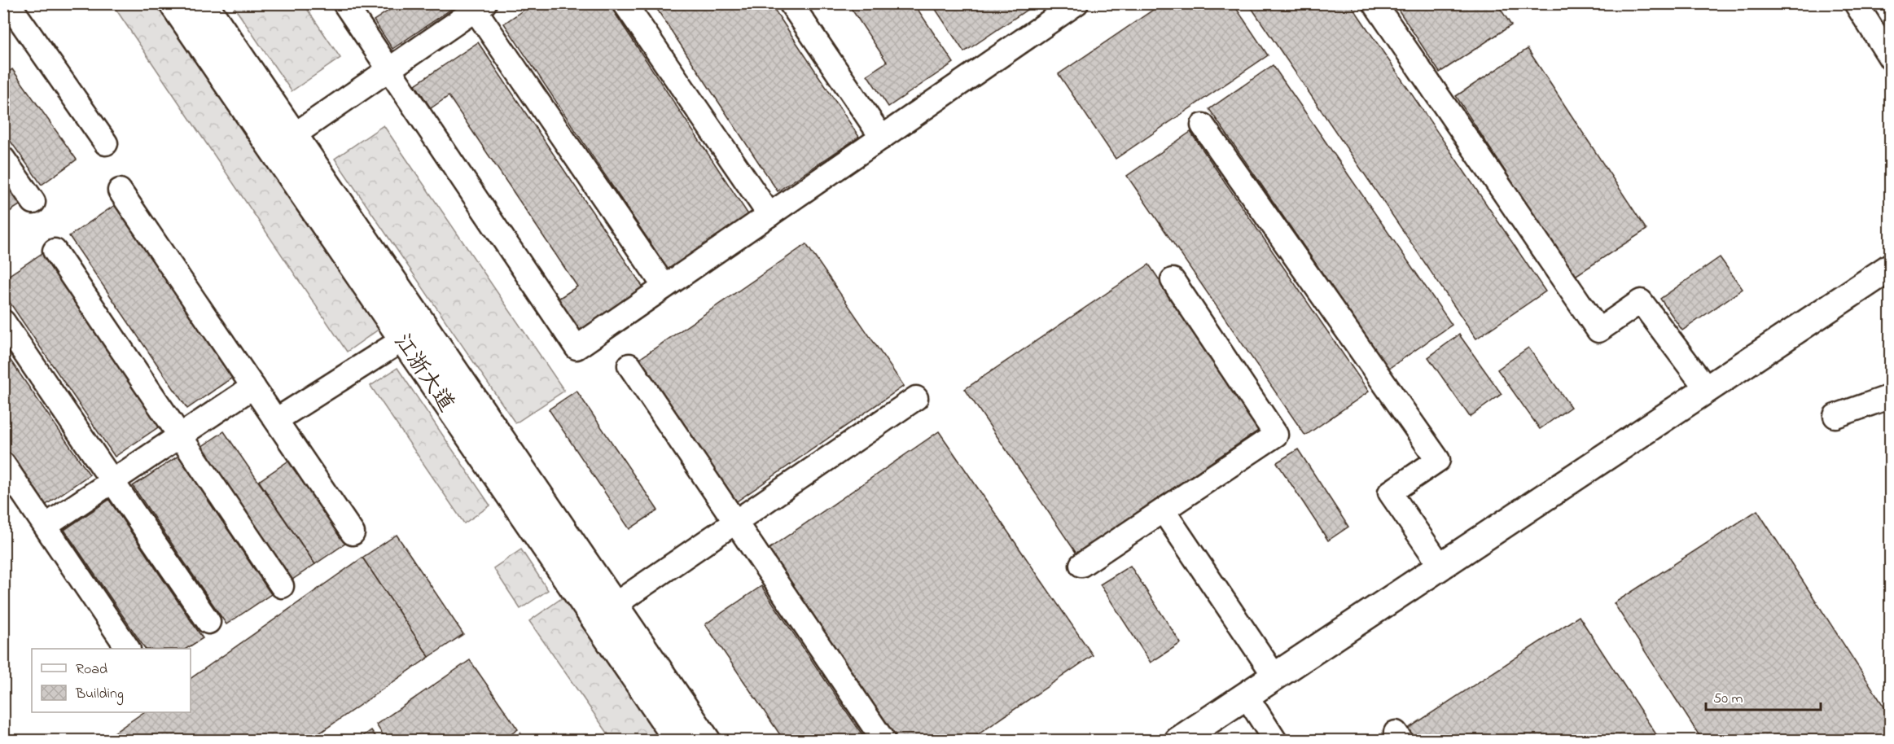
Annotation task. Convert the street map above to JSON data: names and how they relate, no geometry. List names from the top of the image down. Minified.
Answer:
{"streets":{"main road":["江浙大道"]},"legend":["Road","Building"],"scale_bar":"50 m"}
